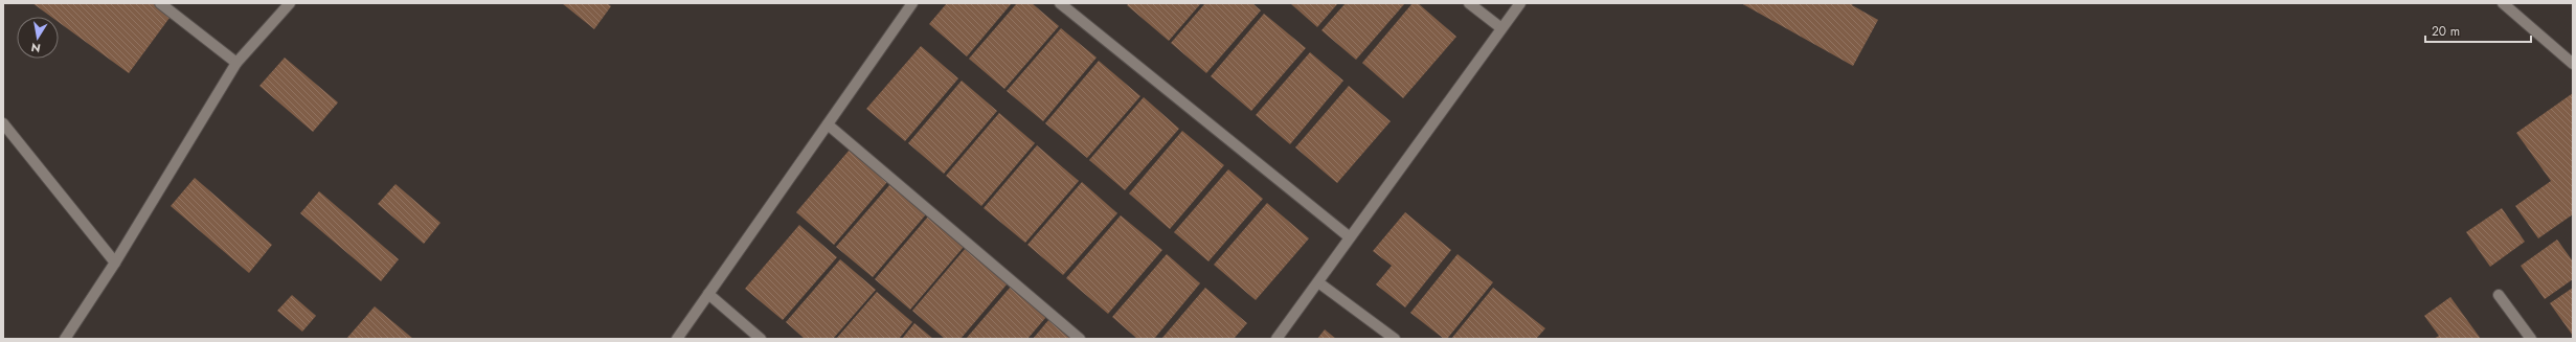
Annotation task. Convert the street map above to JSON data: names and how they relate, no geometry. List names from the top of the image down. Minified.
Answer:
{"scale_bar":"20 m","north":"bottom"}
